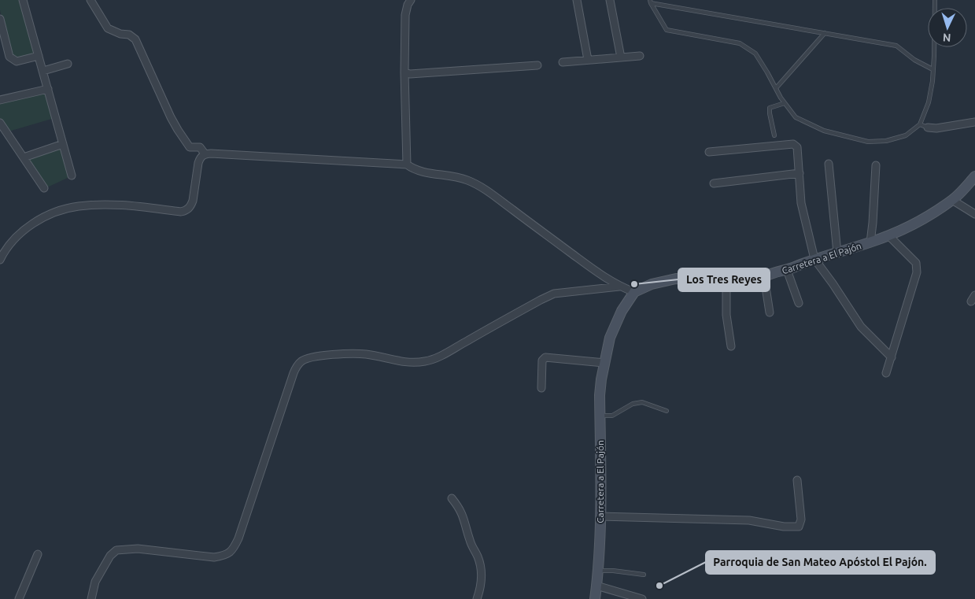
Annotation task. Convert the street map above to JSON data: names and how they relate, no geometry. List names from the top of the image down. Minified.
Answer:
{"streets":{"street":["Carretera a El Pajón"]},"places":["Los Tres Reyes","Parroquia de San Mateo Apóstol El Pajón."],"north":"bottom"}
